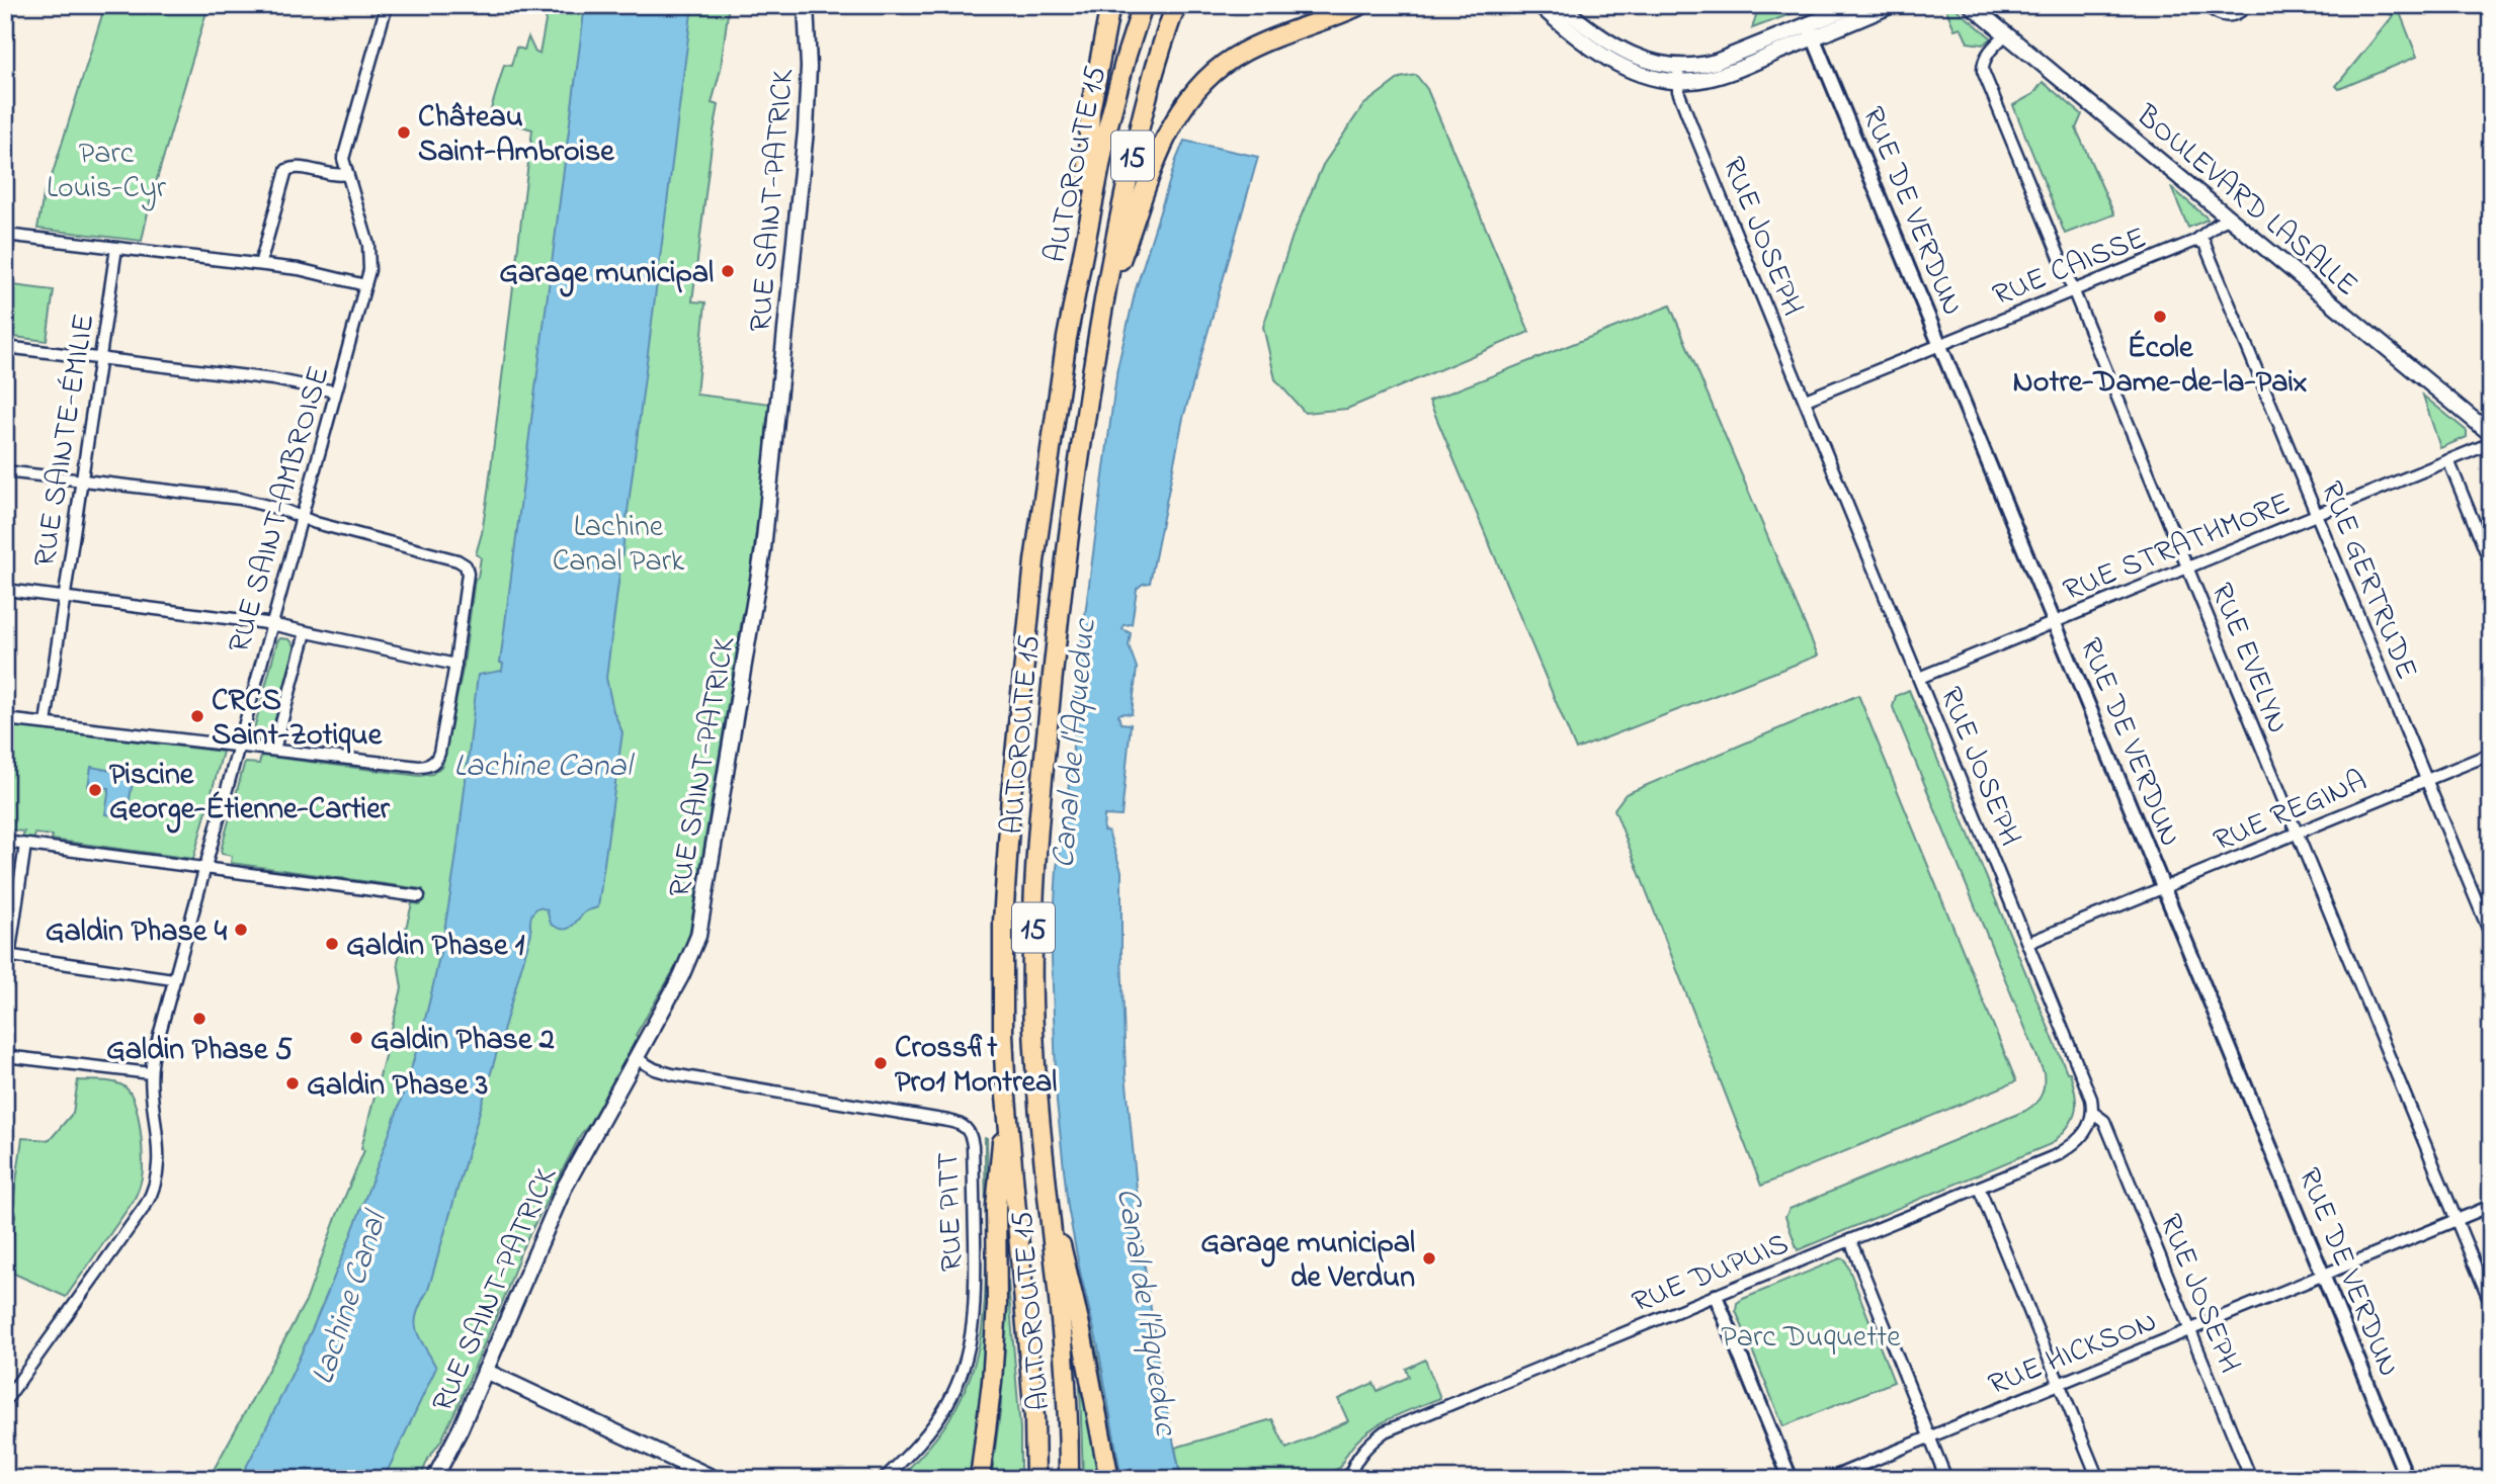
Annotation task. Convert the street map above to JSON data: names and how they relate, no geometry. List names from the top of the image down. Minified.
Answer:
{"streets":{"highway":["15","AUTOROUTE 15"],"main road":["BOULEVARD LASALLE","RUE SAINT-PATRICK"],"street":["RUE DE VERDUN","RUE JOSEPH","RUE CAISSE","RUE SAINTE-ÉMILIE","RUE SAINT-AMBROISE","RUE STRATHMORE","RUE GERTRUDE","RUE EVELYN","RUE REGINA","RUE PITT","RUE DUPUIS","RUE HICKSON"]},"crossings":[["BOULEVARD LASALLE","RUE CAISSE"],["BOULEVARD LASALLE","RUE EVELYN"],["RUE SAINT-PATRICK","RUE PITT"],["RUE DE VERDUN","RUE CAISSE"],["RUE DE VERDUN","RUE STRATHMORE"],["RUE DE VERDUN","RUE REGINA"],["RUE DE VERDUN","RUE HICKSON"],["RUE JOSEPH","RUE CAISSE"],["RUE JOSEPH","RUE STRATHMORE"],["RUE JOSEPH","RUE REGINA"],["RUE JOSEPH","RUE DUPUIS"],["RUE JOSEPH","RUE HICKSON"],["RUE CAISSE","RUE GERTRUDE"],["RUE CAISSE","RUE EVELYN"],["RUE STRATHMORE","RUE GERTRUDE"],["RUE STRATHMORE","RUE EVELYN"],["RUE GERTRUDE","RUE REGINA"],["RUE EVELYN","RUE REGINA"],["RUE EVELYN","RUE HICKSON"]],"water":["Canal de l'Aqueduc","Lachine Canal"],"parks":["Parc Louis-Cyr","Lachine Canal Park","Parc Duquette"],"places":["Château Saint-Ambroise","Garage municipal","École Notre-Dame-de-la-Paix","CRCS Saint-Zotique","Piscine George-Étienne-Cartier","Galdin Phase 4","Galdin Phase 1","Galdin Phase 5","Galdin Phase 2","Crossfit Pro1 Montreal","Galdin Phase 3","Garage municipal de Verdun"]}
